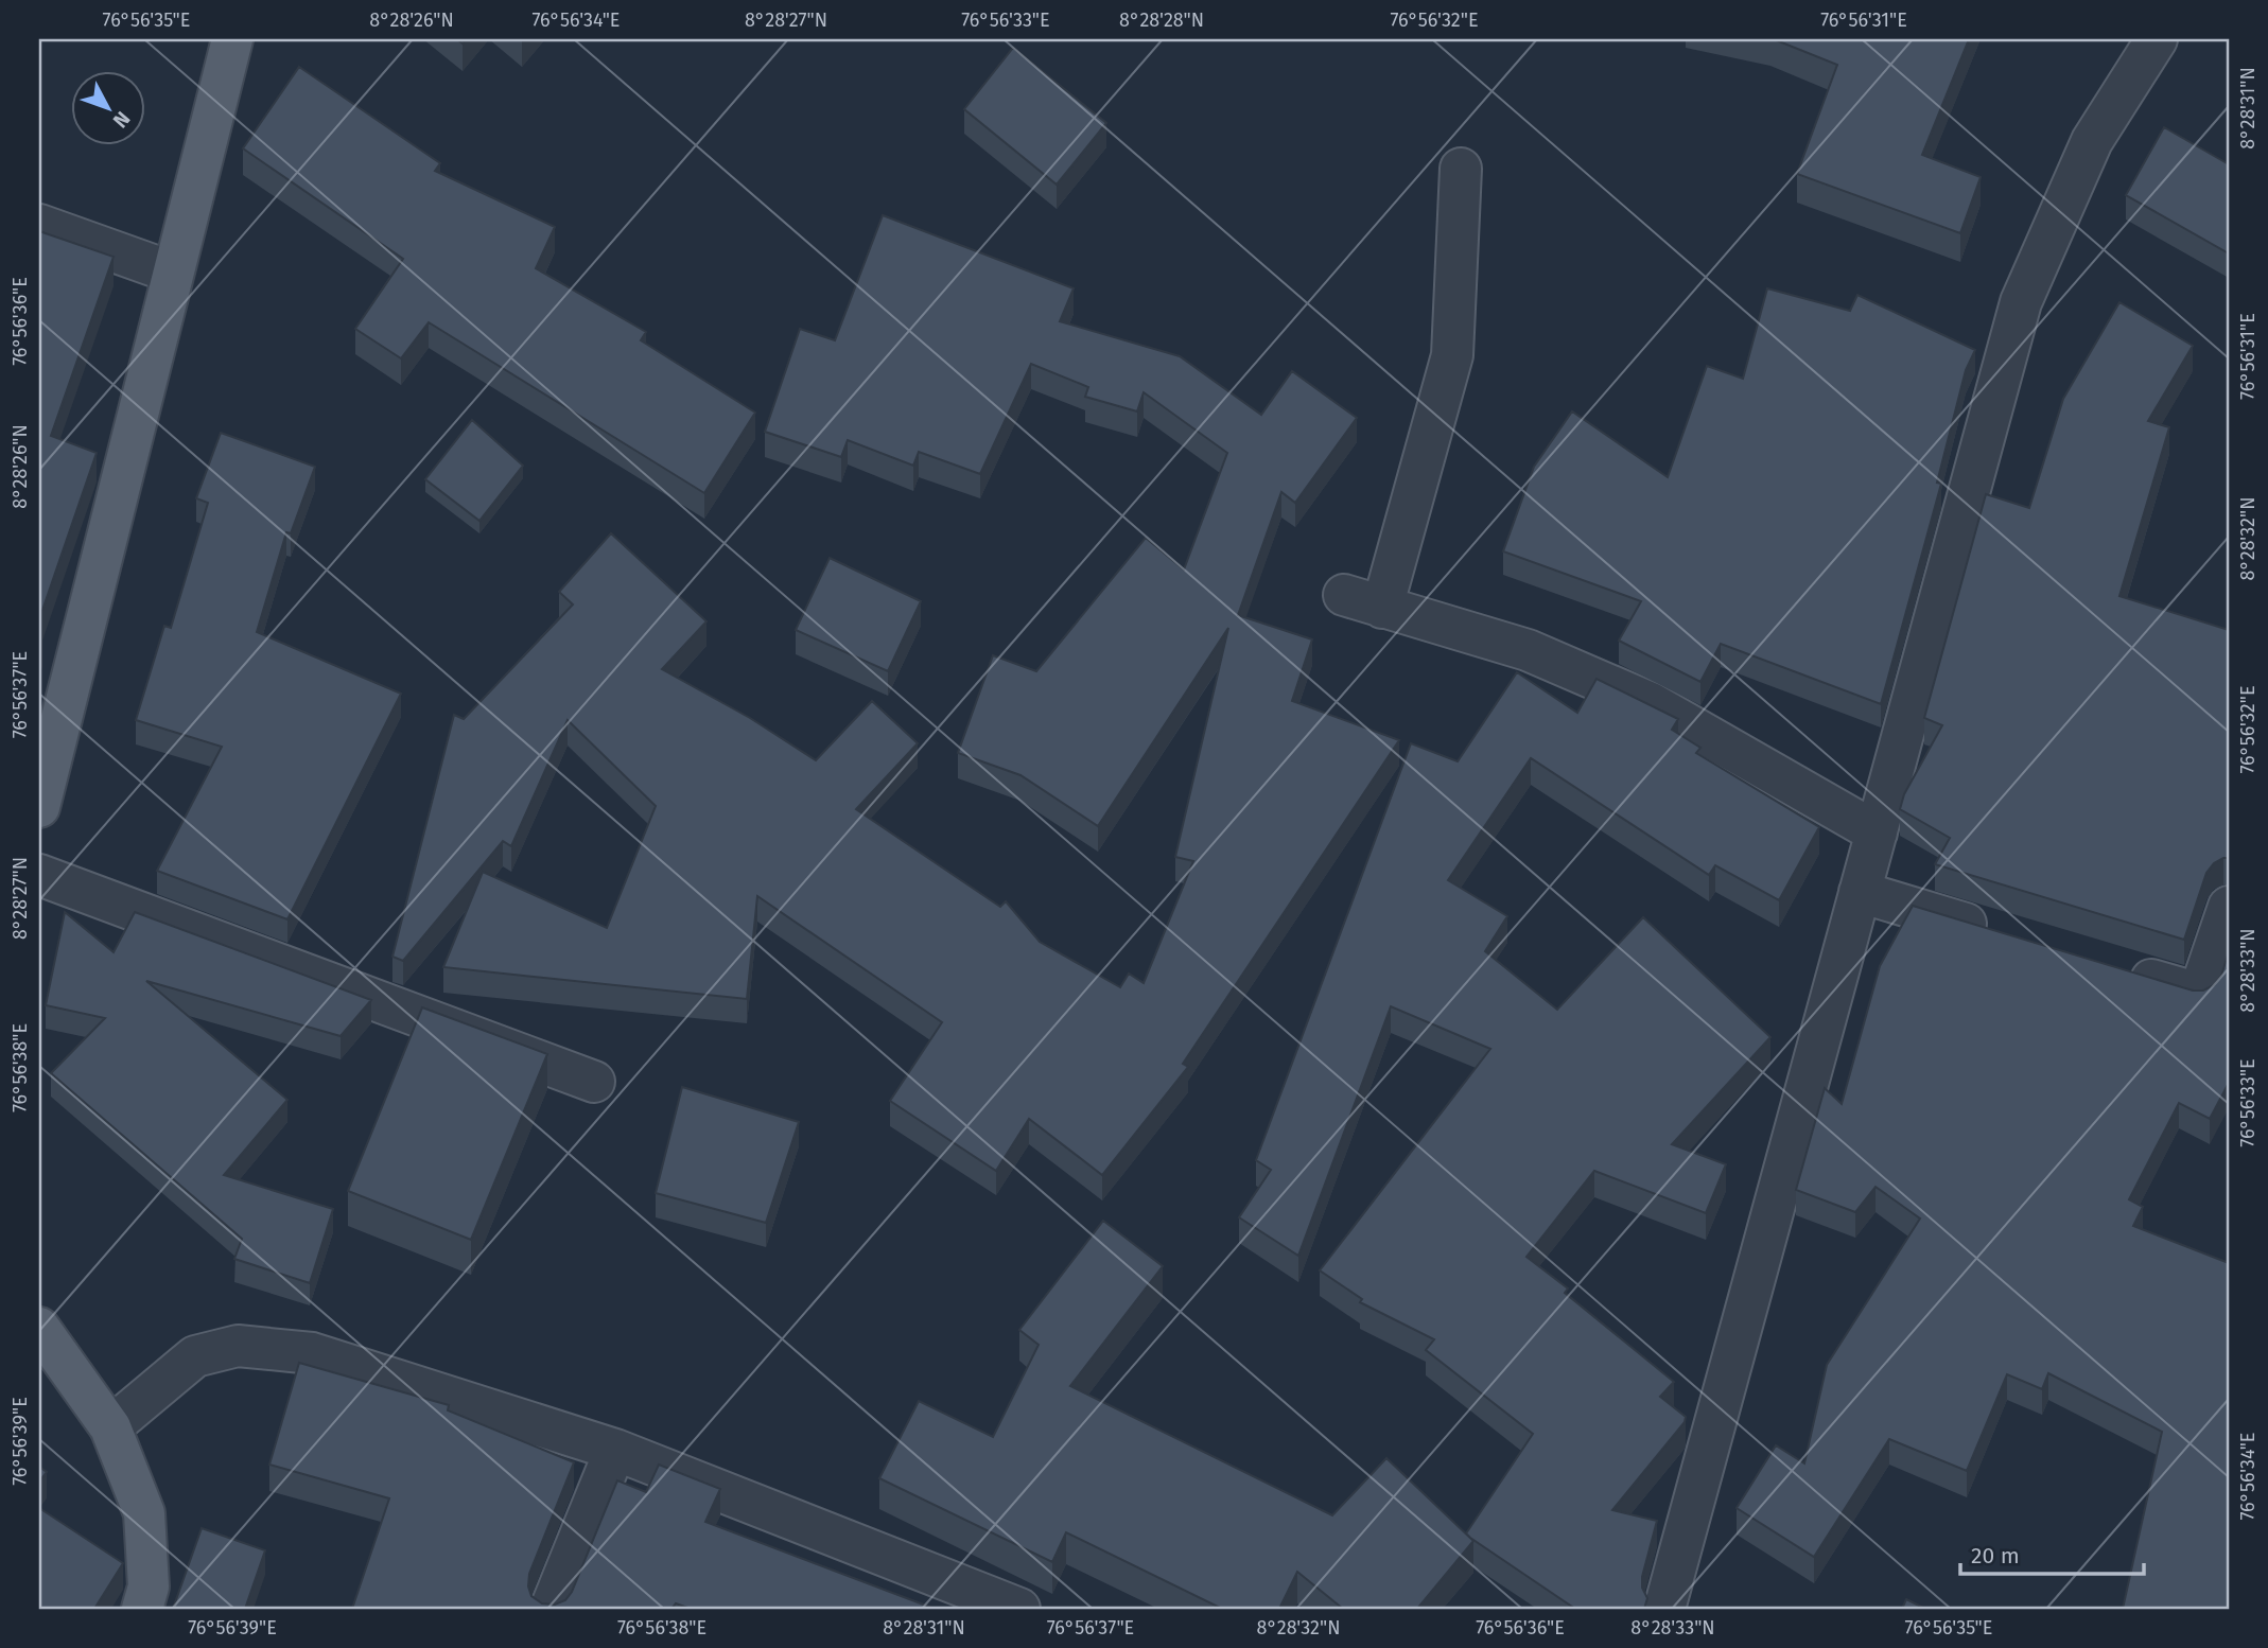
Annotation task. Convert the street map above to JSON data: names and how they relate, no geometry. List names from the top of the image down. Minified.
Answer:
{"scale_bar":"20 m","north":"bottom right","coordinates":["76°56'35\"E","8°28'26\"N","76°56'34\"E","8°28'27\"N","76°56'33\"E","8°28'28\"N","76°56'32\"E","76°56'31\"E","8°28'31\"N","76°56'36\"E","8°28'32\"N","76°56'37\"E","8°28'33\"N","76°56'38\"E","76°56'39\"E"]}
